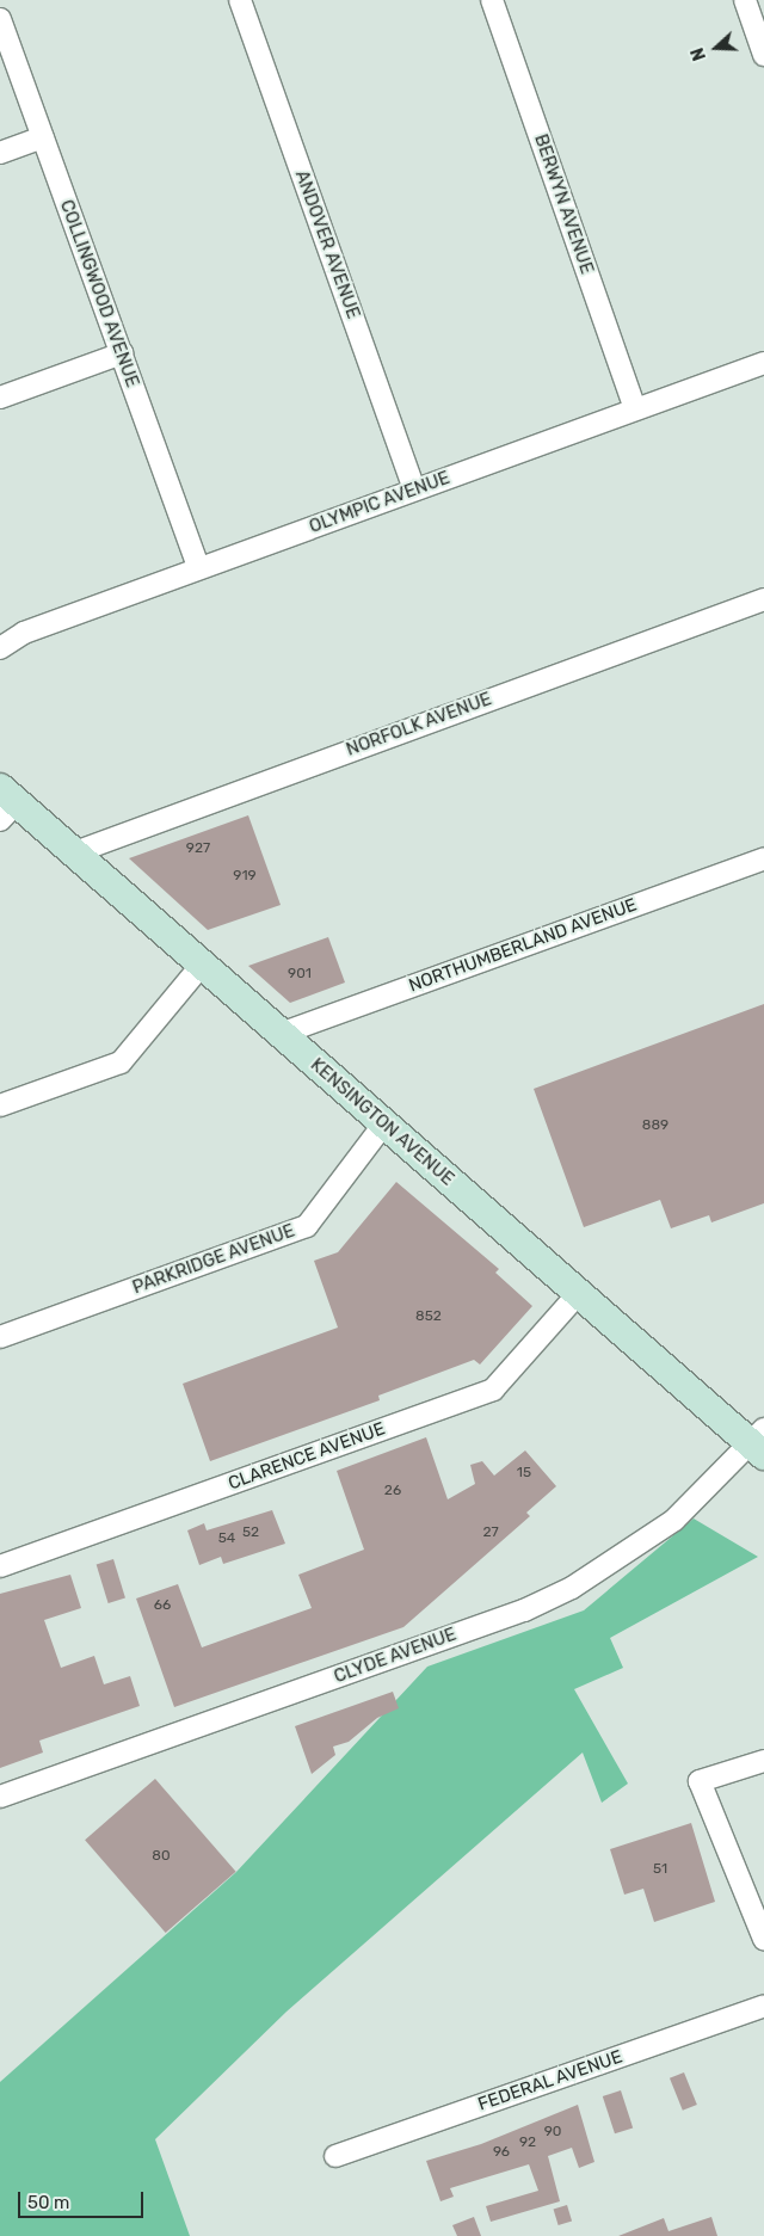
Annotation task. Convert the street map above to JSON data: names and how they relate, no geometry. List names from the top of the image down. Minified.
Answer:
{"streets":{"street":["BERWYN AVENUE","ANDOVER AVENUE","COLLINGWOOD AVENUE","OLYMPIC AVENUE","NORFOLK AVENUE","NORTHUMBERLAND AVENUE","KENSINGTON AVENUE","PARKRIDGE AVENUE","CLARENCE AVENUE","CLYDE AVENUE","FEDERAL AVENUE"]},"crossings":[["BERWYN AVENUE","OLYMPIC AVENUE"],["ANDOVER AVENUE","OLYMPIC AVENUE"],["COLLINGWOOD AVENUE","OLYMPIC AVENUE"],["NORFOLK AVENUE","KENSINGTON AVENUE"],["NORTHUMBERLAND AVENUE","KENSINGTON AVENUE"],["KENSINGTON AVENUE","PARKRIDGE AVENUE"],["KENSINGTON AVENUE","CLARENCE AVENUE"],["KENSINGTON AVENUE","CLYDE AVENUE"]],"house_numbers":["927","919","901","889","852","15","26","52","27","54","66","80","51","90","92","96"],"scale_bar":"50 m","north":"left"}
